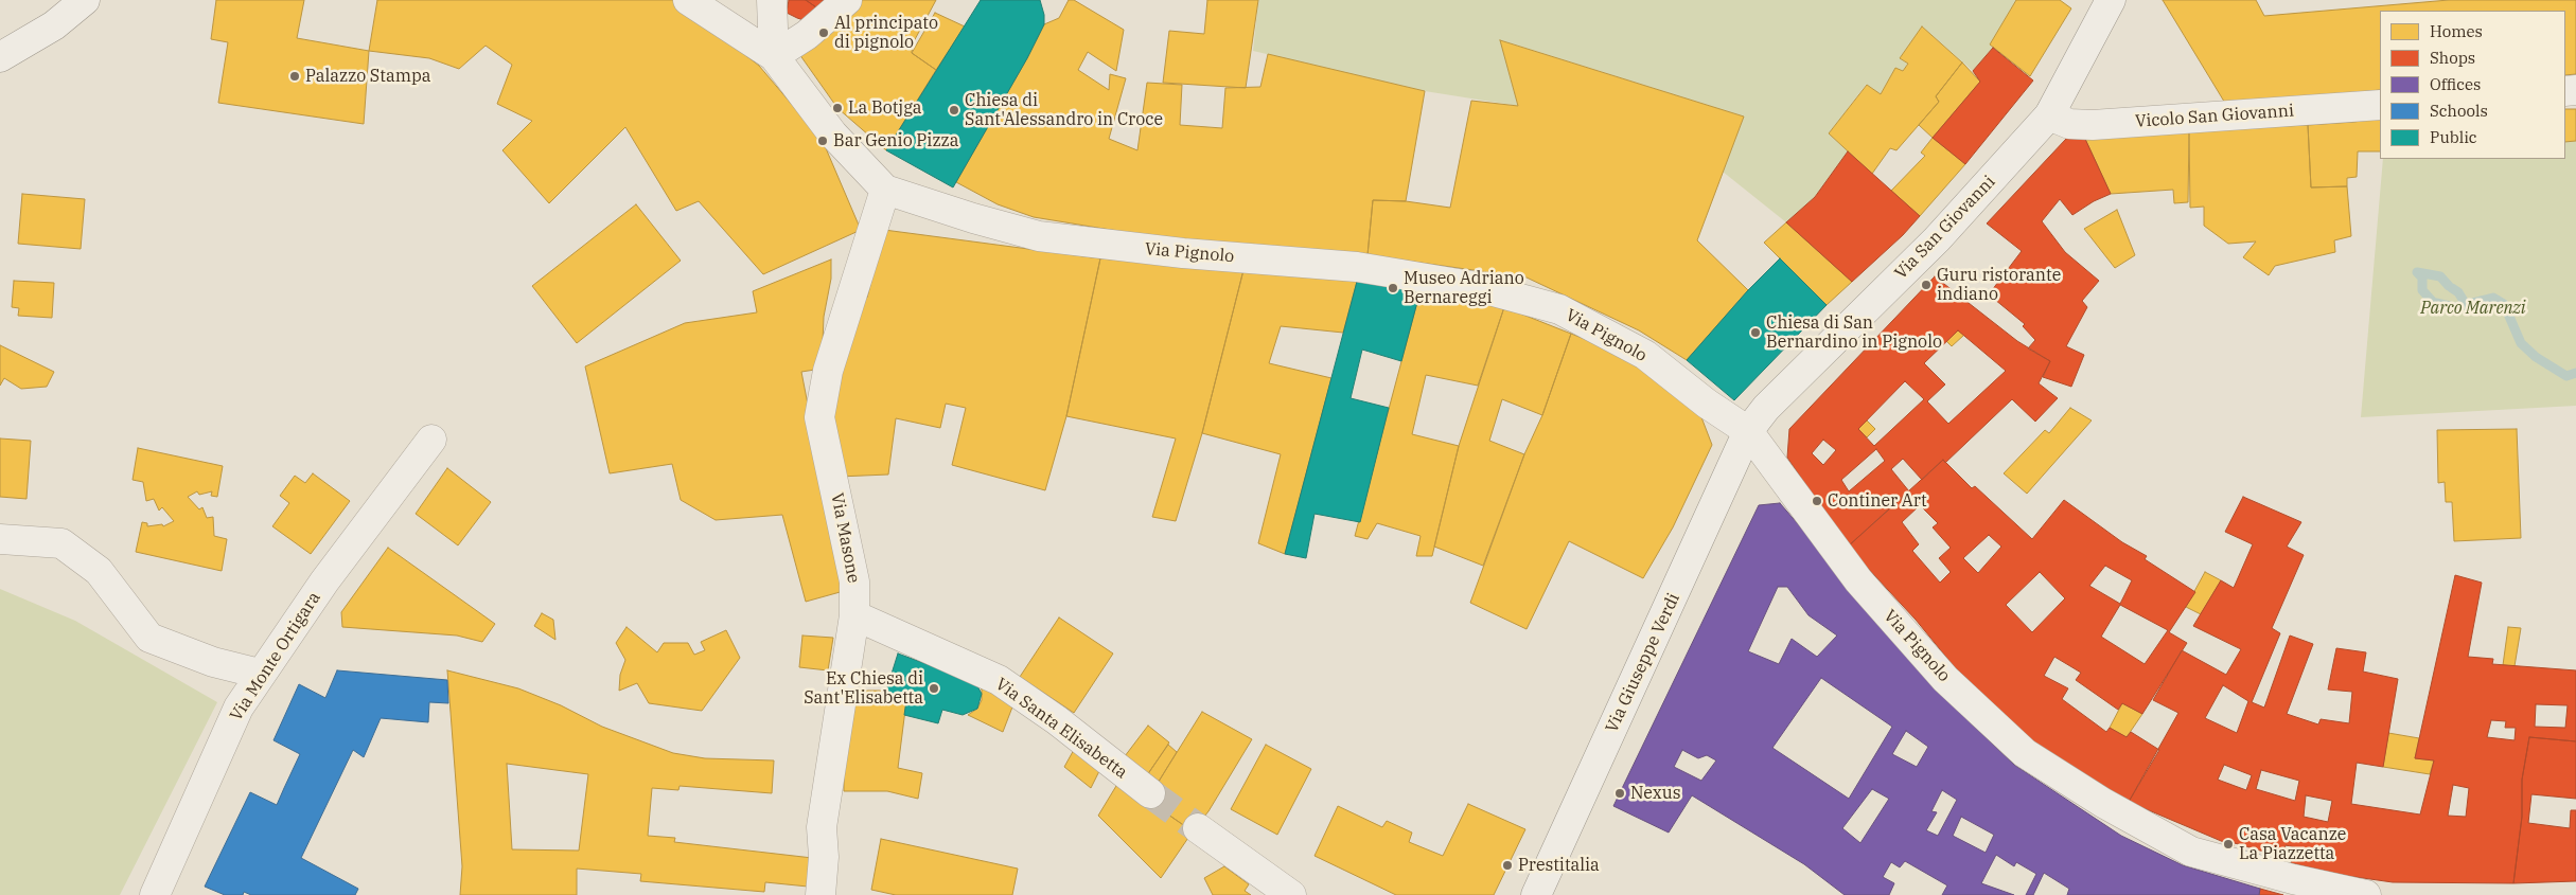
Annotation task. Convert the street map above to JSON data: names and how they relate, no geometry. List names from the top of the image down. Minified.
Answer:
{"streets":{"street":["Vicolo San Giovanni","Via San Giovanni","Via Pignolo","Via Masone","Via Monte Ortigara","Via Giuseppe Verdi","Via Santa Elisabetta"]},"crossings":[["Vicolo San Giovanni","Via San Giovanni"],["Via San Giovanni","Via Pignolo"],["Via San Giovanni","Via Giuseppe Verdi"],["Via Pignolo","Via Masone"],["Via Pignolo","Via Giuseppe Verdi"],["Via Masone","Via Santa Elisabetta"]],"parks":["Parco Marenzi"],"places":["Al principato di pignolo","Palazzo Stampa","La Botjga","Chiesa di Sant'Alessandro in Croce","Bar Genio Pizza","Guru ristorante indiano","Museo Adriano Bernareggi","Chiesa di San Bernardino in Pignolo","Continer Art","Ex Chiesa di Sant'Elisabetta","Nexus","Casa Vacanze La Piazzetta","Prestitalia"],"legend":["Homes","Shops","Offices","Schools","Public"]}
